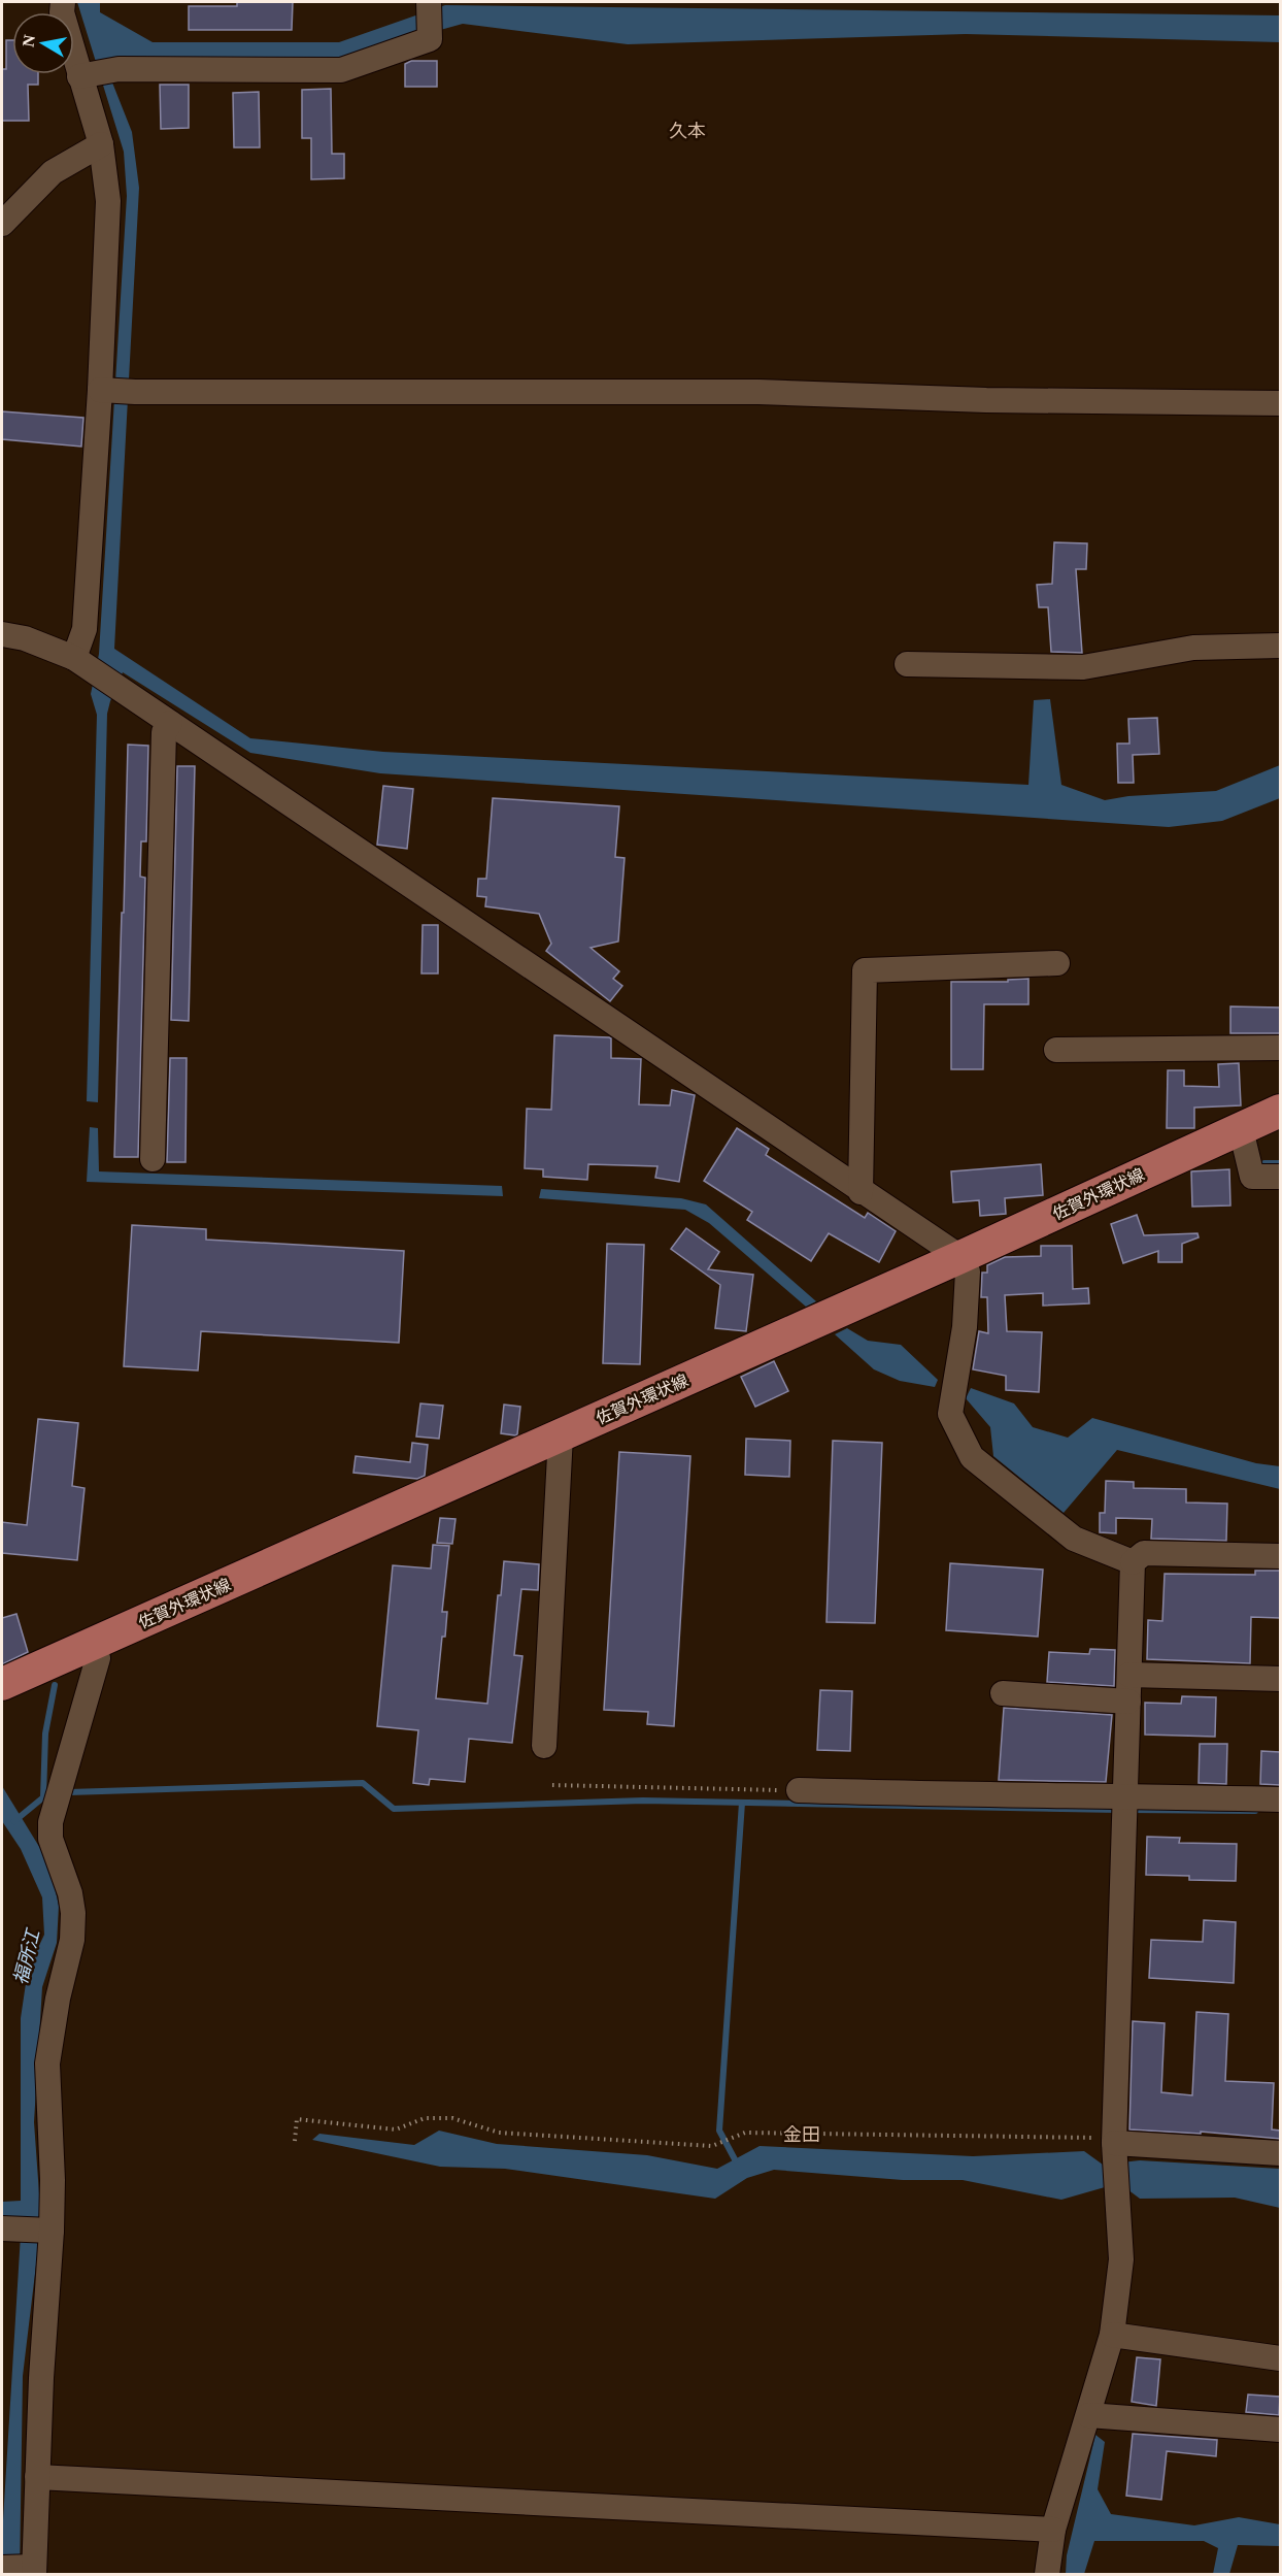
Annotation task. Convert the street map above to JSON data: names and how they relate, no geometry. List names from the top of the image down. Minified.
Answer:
{"streets":{"main road":["佐賀外環状線"]},"districts":["久本","金田"],"water":["福所江"],"north":"left"}
